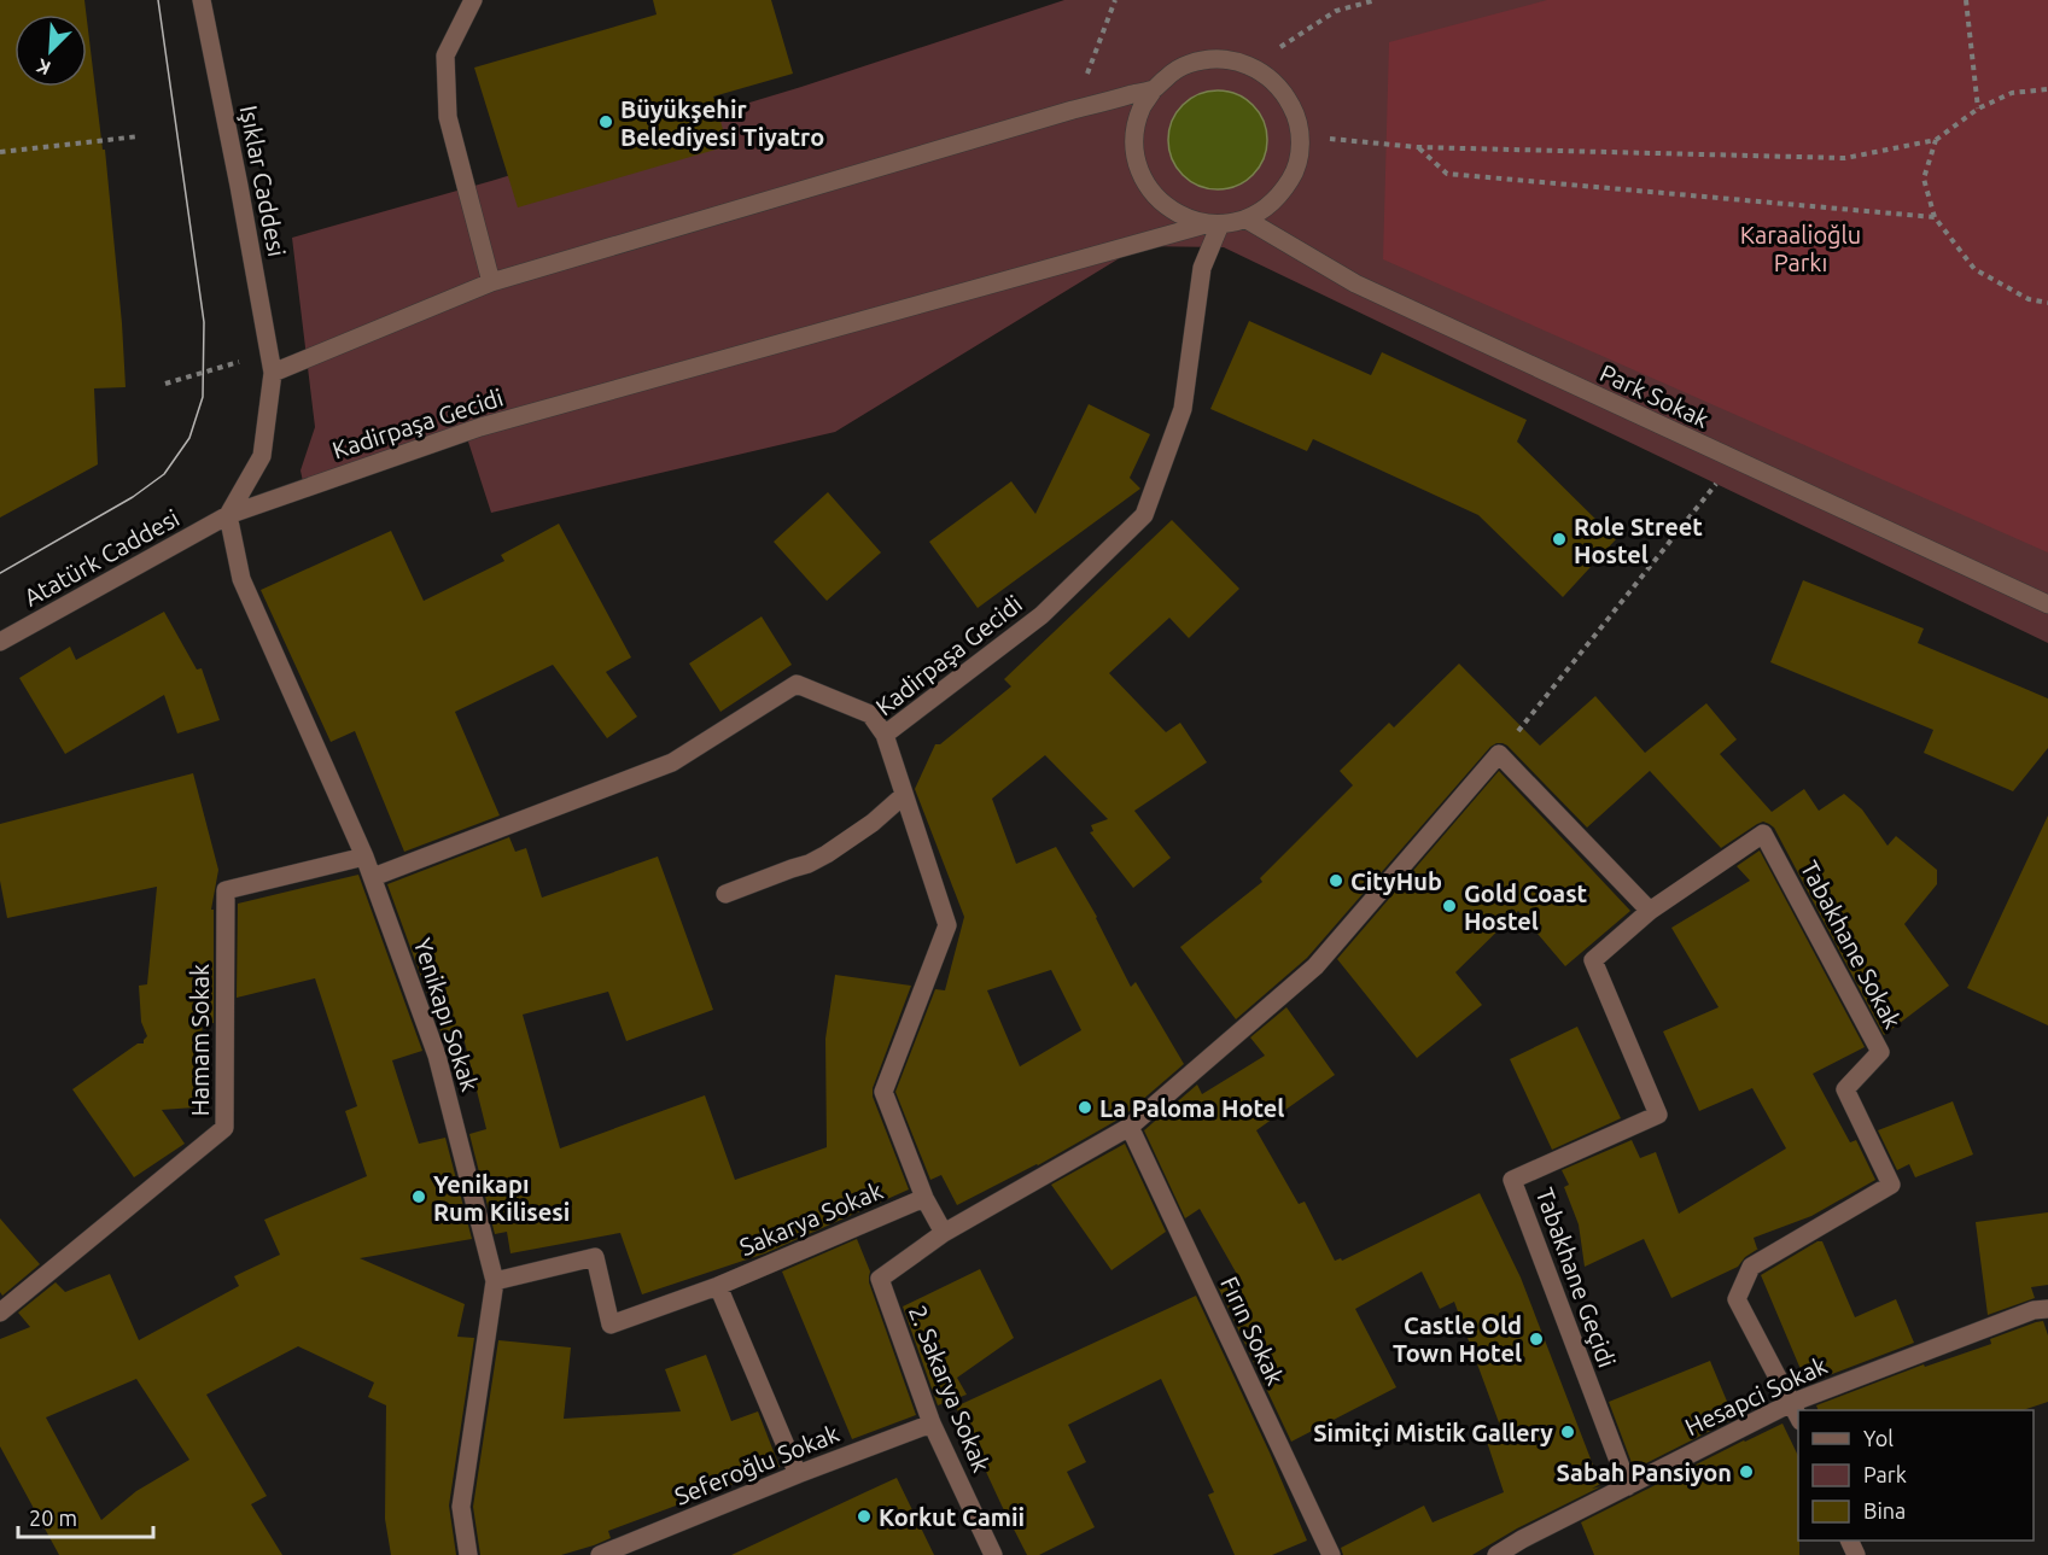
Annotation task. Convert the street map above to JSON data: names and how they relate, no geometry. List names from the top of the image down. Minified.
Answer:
{"streets":{"street":["Işıklar Caddesi","Park Sokak","Kadirpaşa Gecidi","Atatürk Caddesi","Tabakhane Sokak","Yenikapı Sokak","Hamam Sokak","Sakarya Sokak","Tabakhane Geçidi","Fırın Sokak","2. Sakarya Sokak","Hesapci Sokak","Seferoğlu Sokak"]},"crossings":[["Işıklar Caddesi","Kadirpaşa Gecidi"],["Işıklar Caddesi","Atatürk Caddesi"],["Işıklar Caddesi","Yenikapı Sokak"],["Park Sokak","Kadirpaşa Gecidi"],["Kadirpaşa Gecidi","Atatürk Caddesi"],["Kadirpaşa Gecidi","Yenikapı Sokak"],["Kadirpaşa Gecidi","Sakarya Sokak"],["Kadirpaşa Gecidi","2. Sakarya Sokak"],["Atatürk Caddesi","Yenikapı Sokak"],["Tabakhane Sokak","Tabakhane Geçidi"],["Tabakhane Sokak","Hesapci Sokak"],["Yenikapı Sokak","Hamam Sokak"],["Yenikapı Sokak","Sakarya Sokak"],["Tabakhane Geçidi","Hesapci Sokak"],["2. Sakarya Sokak","Seferoğlu Sokak"]],"parks":["Karaalioğlu Parkı"],"places":["Büyükşehir Belediyesi Tiyatro","Role Street Hostel","CityHub","Gold Coast Hostel","La Paloma Hotel","Yenikapı Rum Kilisesi","Castle Old Town Hotel","Simitçi Mistik Gallery","Sabah Pansiyon","Korkut Camii"],"legend":["Yol","Park","Bina"],"scale_bar":"20 m","north":"bottom left"}
